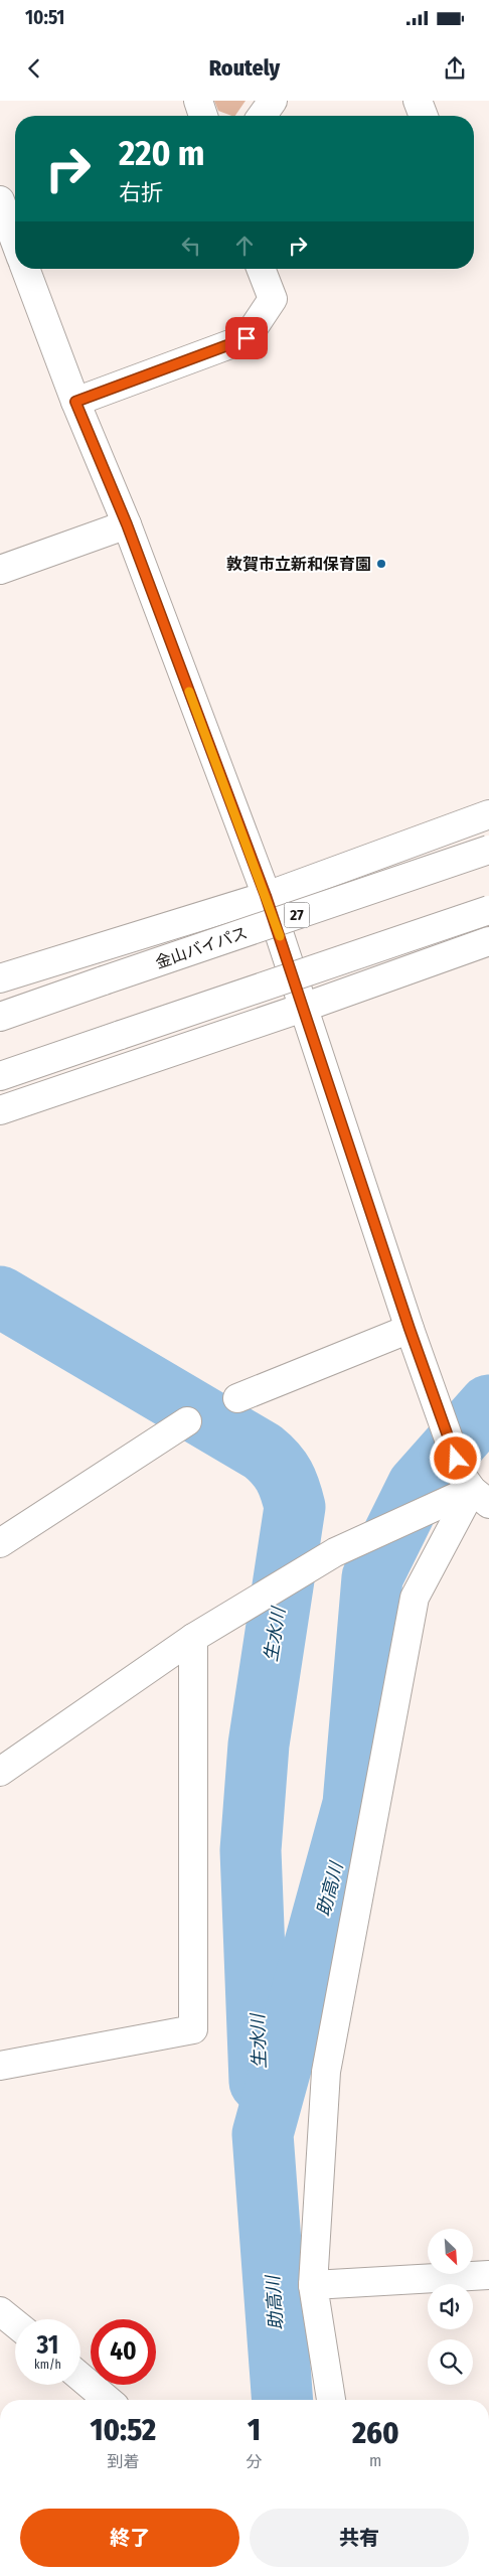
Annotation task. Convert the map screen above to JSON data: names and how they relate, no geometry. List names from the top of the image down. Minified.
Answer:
{"streets":{"main road":["27","金山バイパス"]},"water":["生水川","助高川"],"places":["敦賀市立新和保育園"],"north":"bottom right","page":{"status":"10:51","header":"Routely","turn":["220 m","右折"],"speed":"31 km/h","limit":"40","eta":["10:52","到着","1","分","260","m"],"buttons":["終了","共有"]}}
